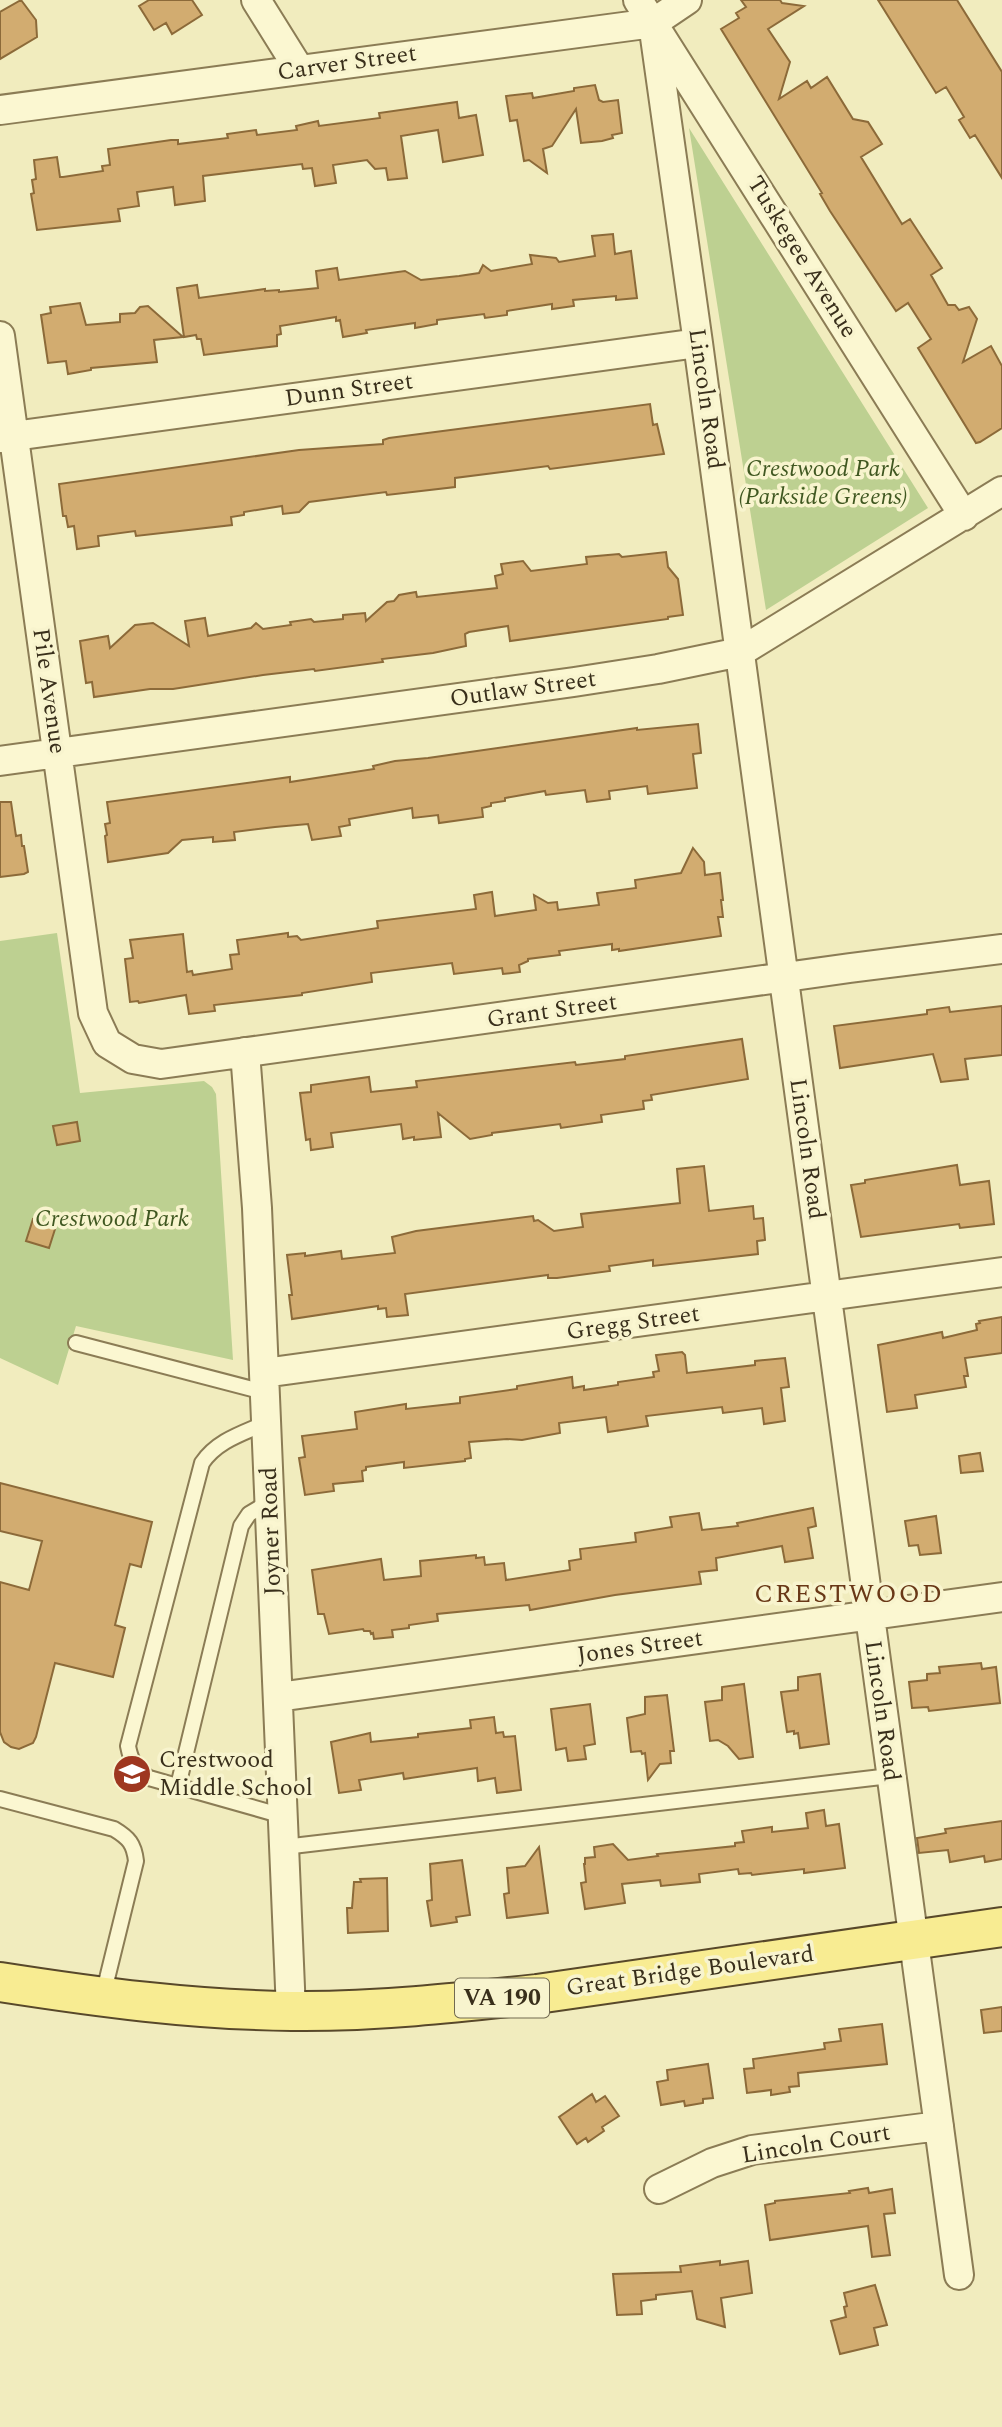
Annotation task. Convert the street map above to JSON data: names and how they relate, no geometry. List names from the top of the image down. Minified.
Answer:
{"streets":{"main road":["Great Bridge Boulevard","VA 190"],"street":["Carver Street","Tuskegee Avenue","Dunn Street","Lincoln Road","Outlaw Street","Pile Avenue","Grant Street","Gregg Street","Joyner Road","Jones Street","Lincoln Court"]},"crossings":[["Carver Street","Tuskegee Avenue"],["Carver Street","Lincoln Road"],["Tuskegee Avenue","Lincoln Road"],["Tuskegee Avenue","Outlaw Street"],["Dunn Street","Lincoln Road"],["Dunn Street","Pile Avenue"],["Lincoln Road","Outlaw Street"],["Lincoln Road","Grant Street"],["Lincoln Road","Gregg Street"],["Lincoln Road","Jones Street"],["Lincoln Road","Great Bridge Boulevard"],["Lincoln Road","Lincoln Court"],["Outlaw Street","Pile Avenue"],["Pile Avenue","Grant Street"],["Grant Street","Joyner Road"],["Gregg Street","Joyner Road"],["Joyner Road","Jones Street"],["Joyner Road","Great Bridge Boulevard"]],"districts":["CRESTWOOD"],"parks":["Crestwood Park (Parkside Greens)","Crestwood Park"],"places":{"school or university":["Crestwood Middle School"]}}
